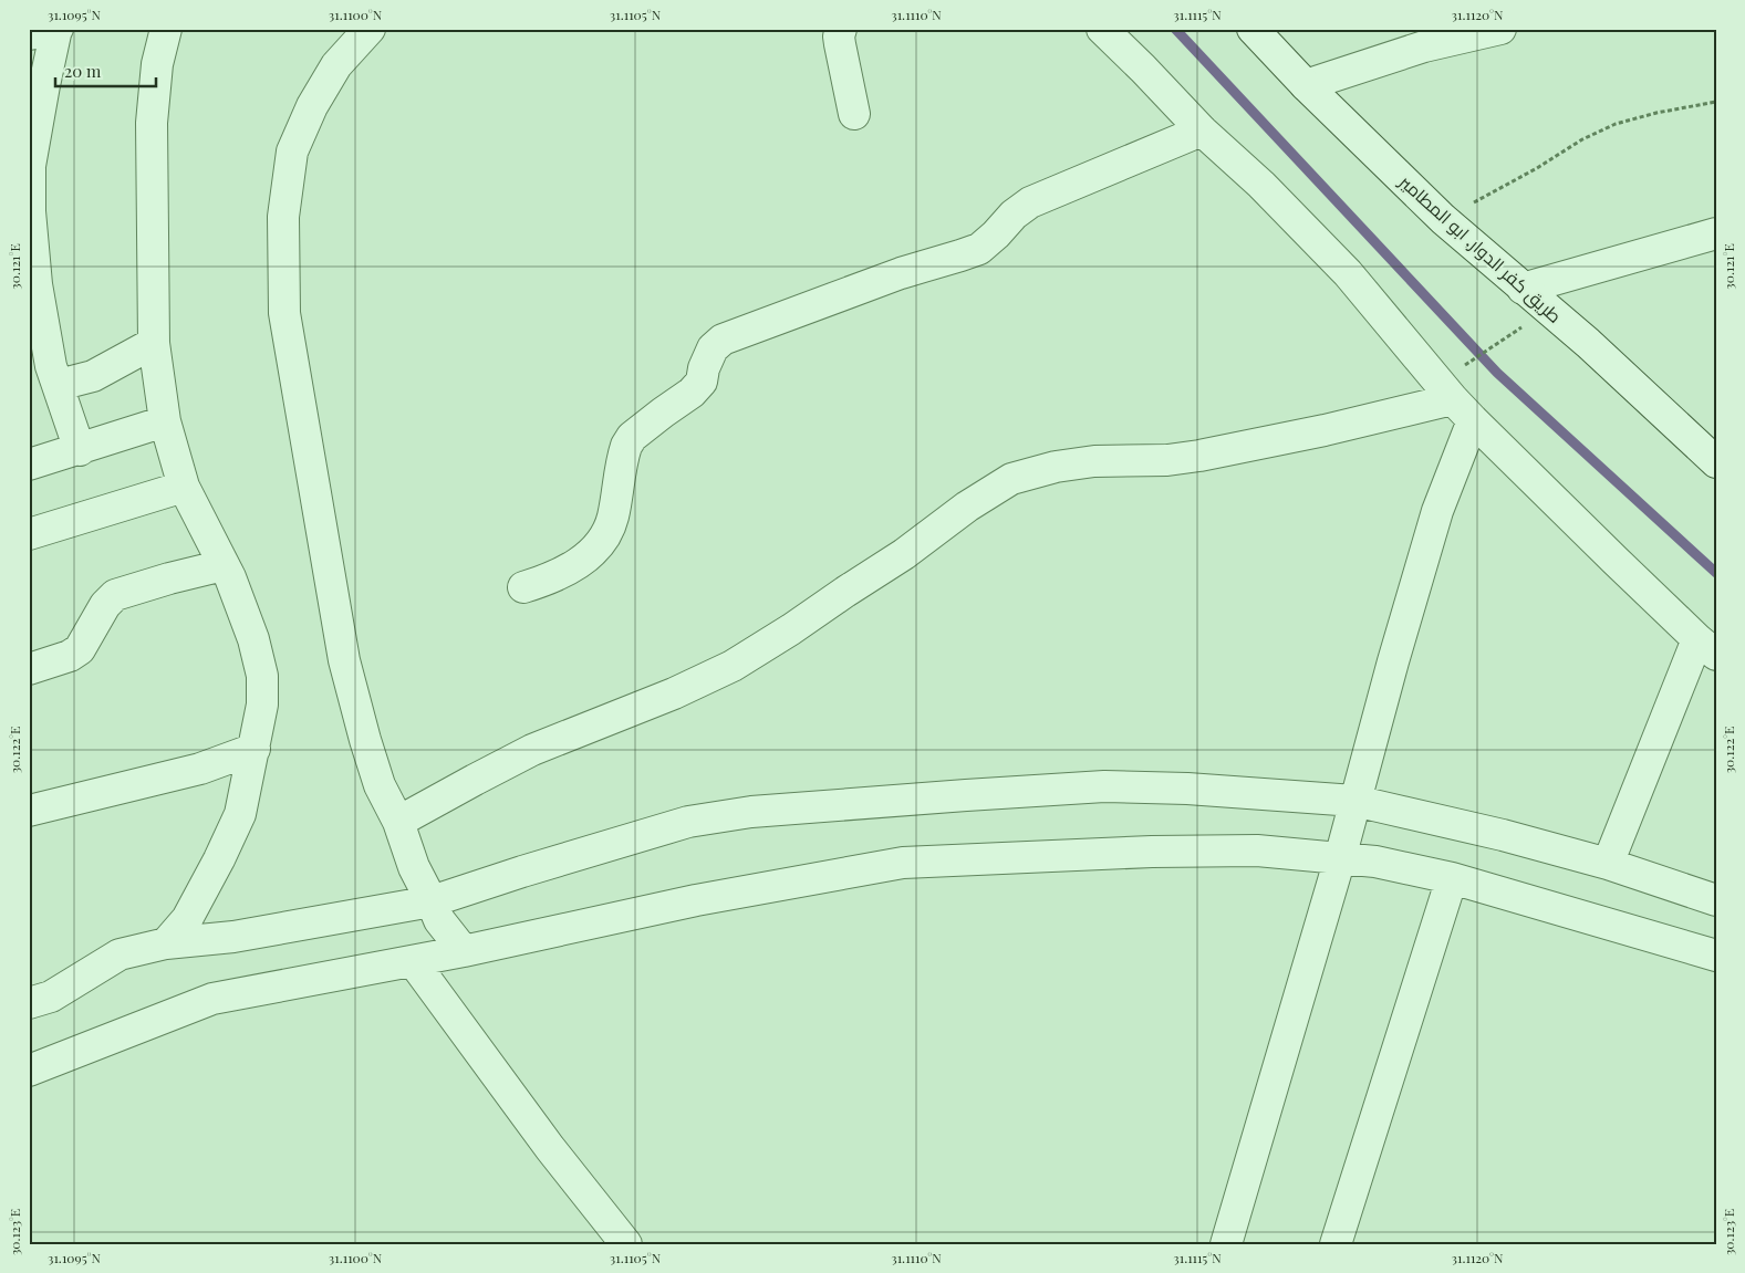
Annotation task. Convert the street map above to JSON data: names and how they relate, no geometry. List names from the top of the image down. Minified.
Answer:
{"streets":{"street":["طريق كفر الدوار, ابو المطامير"]},"scale_bar":"20 m","coordinates":["31.1095°N","31.1100°N","31.1105°N","31.1110°N","31.1115°N","31.1120°N","30.121°E","30.122°E","30.123°E"]}
